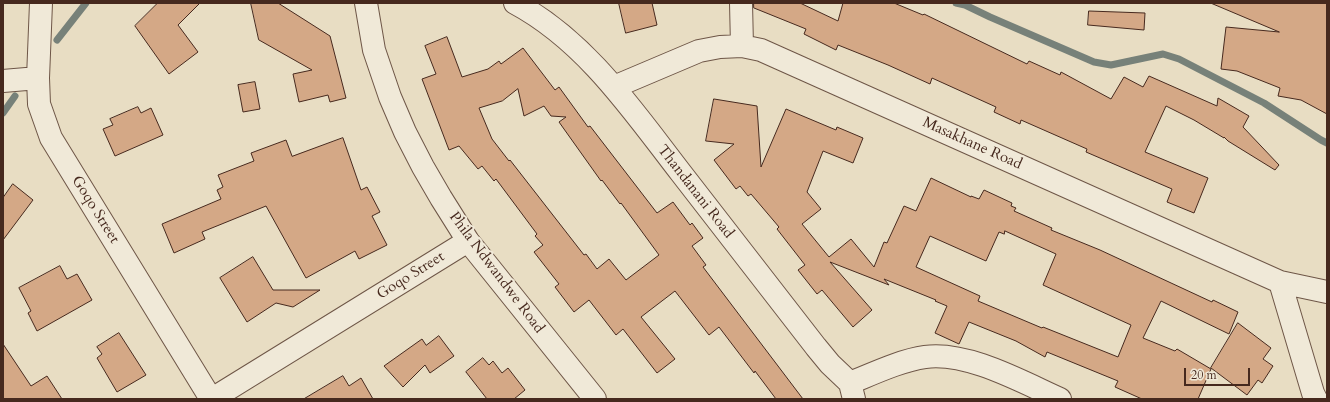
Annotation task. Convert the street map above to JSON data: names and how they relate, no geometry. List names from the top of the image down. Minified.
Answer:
{"streets":{"street":["Masakhane Road","Thandanani Road","Goqo Street","Phila Ndwandwe Road"]},"crossings":[["Masakhane Road","Thandanani Road"],["Goqo Street","Phila Ndwandwe Road"]],"scale_bar":"20 m"}
